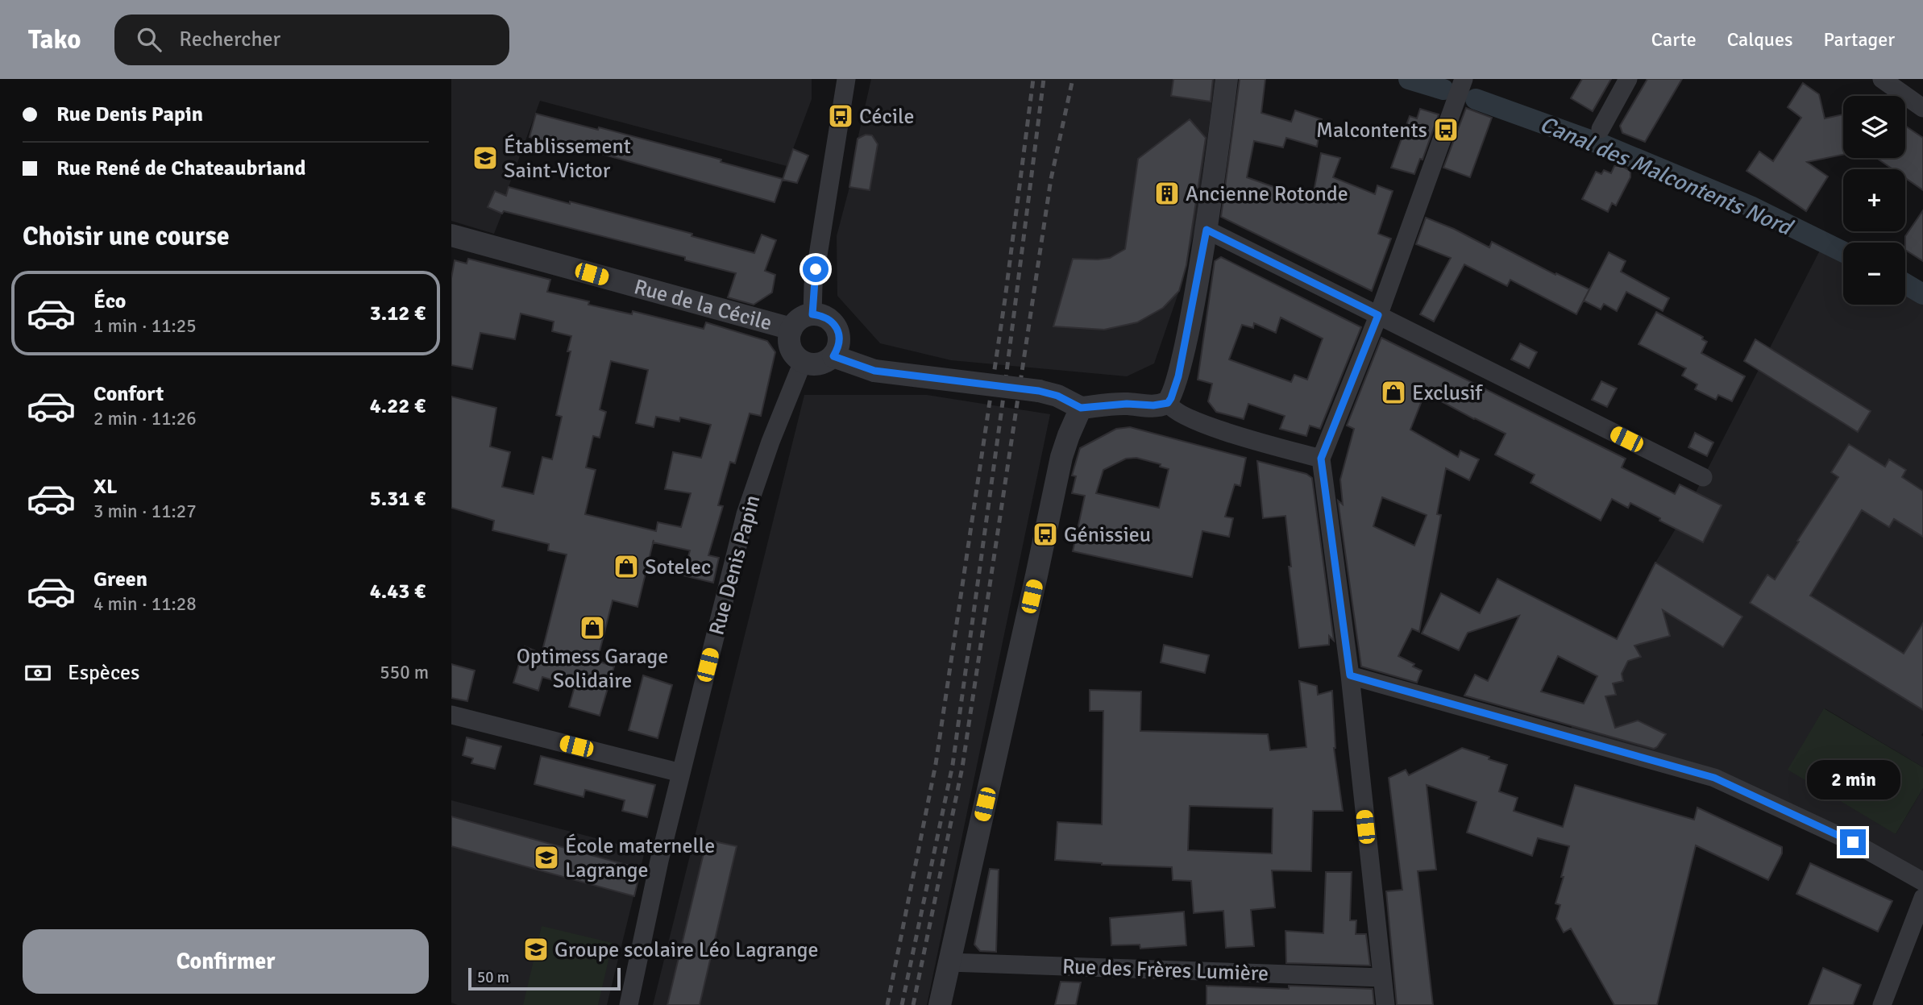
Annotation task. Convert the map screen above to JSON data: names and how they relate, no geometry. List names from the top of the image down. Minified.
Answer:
{"streets":{"street":["Rue de la Cécile","Rue Denis Papin","Rue des Frères Lumière"]},"crossings":[["Rue de la Cécile","Rue Denis Papin"]],"water":["Canal des Malcontents Nord"],"places":{"bus stop":["Cécile","Malcontents","Génissieu"],"school or university":["Établissement Saint-Victor","École maternelle Lagrange","Groupe scolaire Léo Lagrange"],"building":["Ancienne Rotonde"],"shop":["Exclusif","Sotelec","Optimess Garage Solidaire"]},"scale_bar":"50 m","page":{"header":"Tako","search":"Rechercher","nav":["Carte","Calques","Partager"],"banner":["Rue Denis Papin","Rue René de Chateaubriand"],"map_buttons":["+","−"],"heading":"Choisir une course","list":[{"name":"Éco","note":"1 min · 11:25","value":"3.12 €"},{"name":"Confort","note":"2 min · 11:26","value":"4.22 €"},{"name":"XL","note":"3 min · 11:27","value":"5.31 €"},{"name":"Green","note":"4 min · 11:28","value":"4.43 €"}],"pay":["Espèces","550 m"],"bubble":"2 min","buttons":"Confirmer","scale":"50 m"}}
